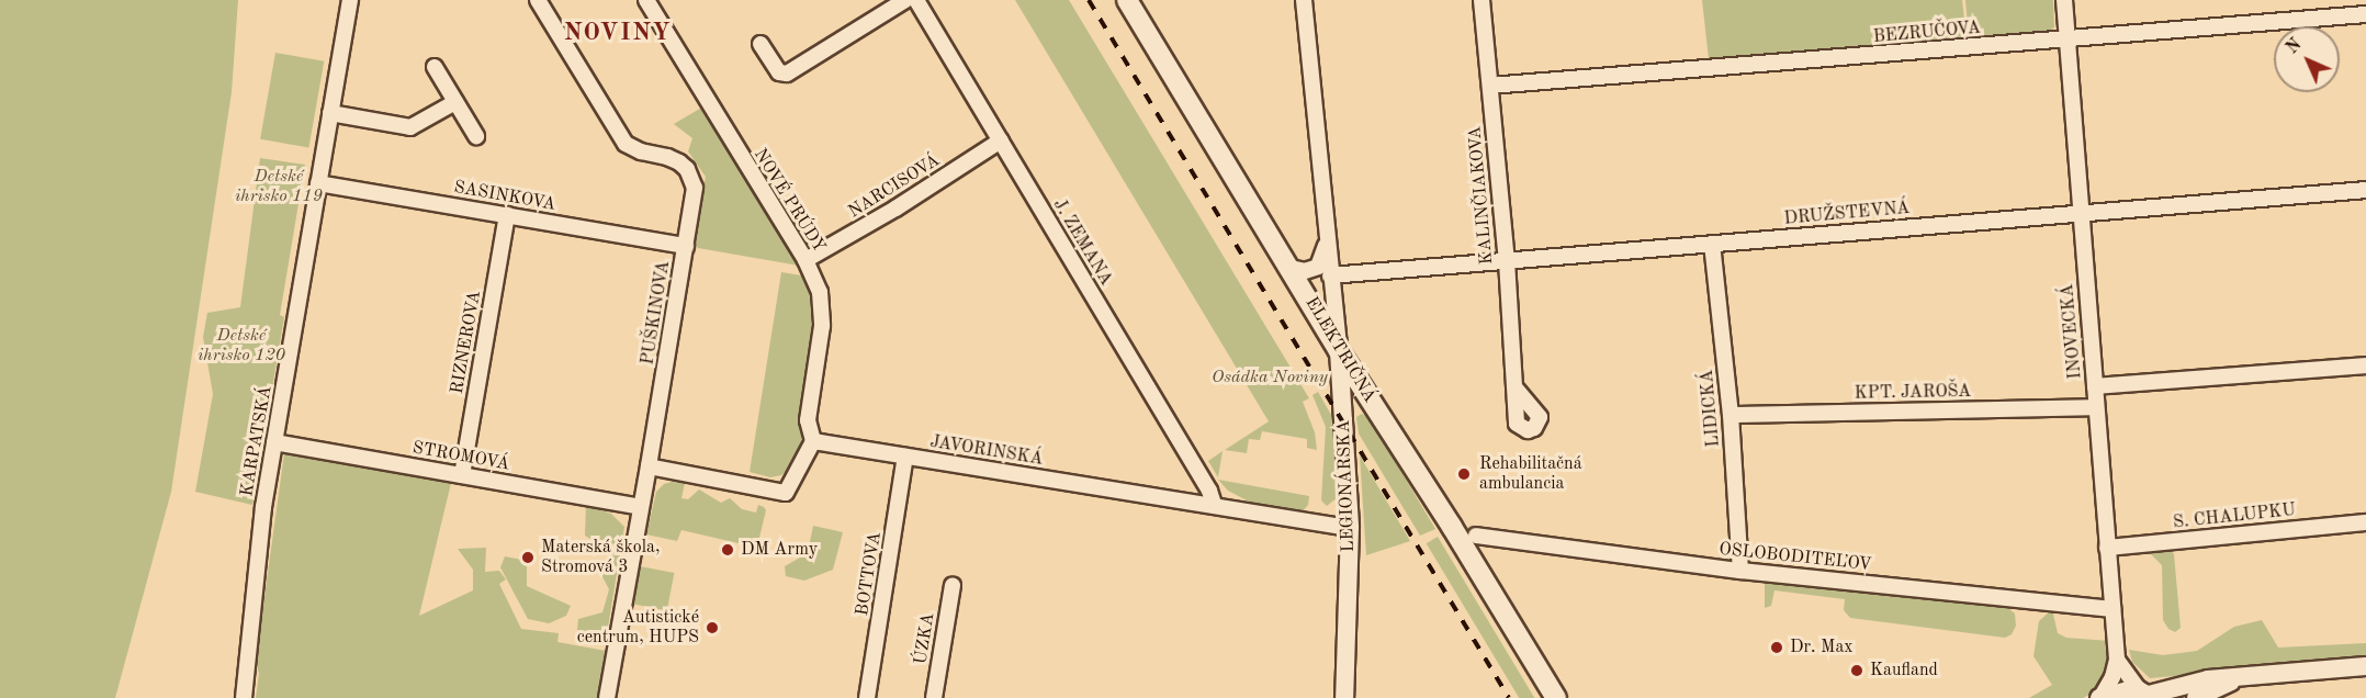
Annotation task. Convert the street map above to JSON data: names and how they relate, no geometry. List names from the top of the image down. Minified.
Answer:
{"streets":{"main road":["ELEKTRIČNÁ"],"street":["BEZRUČOVA","NARCISOVÁ","KALINČIAKOVA","SASINKOVA","NOVÉ PRÚDY","DRUŽSTEVNÁ","J. ZEMANA","PUŠKINOVA","INOVECKÁ","RIZNEROVA","KPT. JAROŠA","LIDICKÁ","KARPATSKÁ","JAVORINSKÁ","STROMOVÁ","LEGIONÁRSKA","S. CHALUPKU","OSLOBODITEĽOV","BOTTOVA","ÚZKA"]},"crossings":[["BEZRUČOVA","KALINČIAKOVA"],["BEZRUČOVA","INOVECKÁ"],["NARCISOVÁ","NOVÉ PRÚDY"],["NARCISOVÁ","J. ZEMANA"],["KALINČIAKOVA","DRUŽSTEVNÁ"],["SASINKOVA","PUŠKINOVA"],["SASINKOVA","RIZNEROVA"],["SASINKOVA","KARPATSKÁ"],["NOVÉ PRÚDY","JAVORINSKÁ"],["DRUŽSTEVNÁ","INOVECKÁ"],["DRUŽSTEVNÁ","LIDICKÁ"],["DRUŽSTEVNÁ","LEGIONÁRSKA"],["J. ZEMANA","JAVORINSKÁ"],["PUŠKINOVA","STROMOVÁ"],["INOVECKÁ","KPT. JAROŠA"],["INOVECKÁ","S. CHALUPKU"],["INOVECKÁ","OSLOBODITEĽOV"],["RIZNEROVA","STROMOVÁ"],["ELEKTRIČNÁ","LEGIONÁRSKA"],["KPT. JAROŠA","LIDICKÁ"],["LIDICKÁ","OSLOBODITEĽOV"],["KARPATSKÁ","STROMOVÁ"],["JAVORINSKÁ","LEGIONÁRSKA"],["JAVORINSKÁ","BOTTOVA"]],"districts":["NOVINY"],"parks":["Detské ihrisko 119","Detské ihrisko 120","Osádka Noviny"],"places":["Rehabilitačná ambulancia","DM Army","Materská škola, Stromová 3","Autistické centrum, HUPS","Dr. Max","Kaufland"],"north":"top left"}
